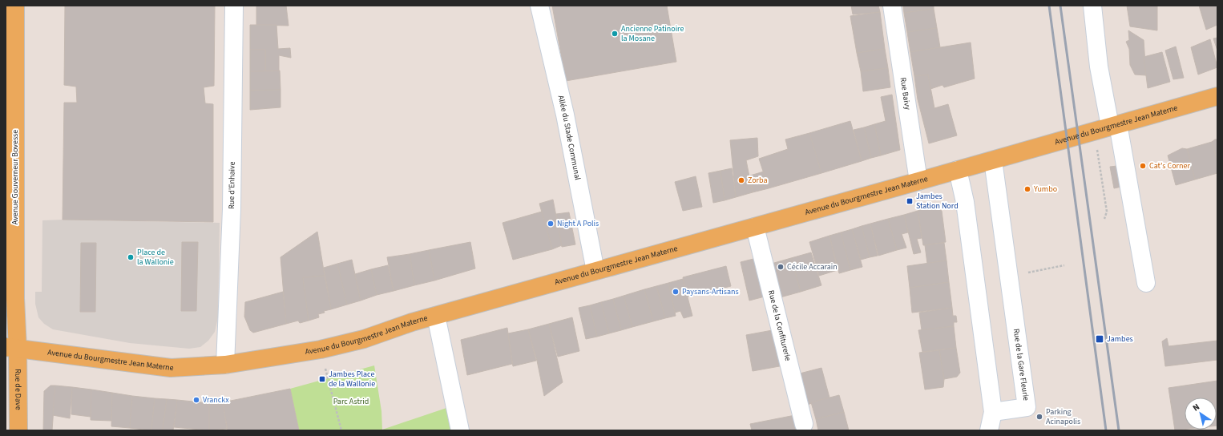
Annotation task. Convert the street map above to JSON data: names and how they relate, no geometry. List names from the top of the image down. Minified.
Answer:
{"streets":{"main road":["Avenue du Bourgmestre Jean Materne","Avenue Gouverneur Bovesse","Rue de Dave"],"street":["Rue Baivy","Allée du Stade Communal","Rue d'Enhaive","Rue de la Confiturerie","Rue de la Gare Fleurie"]},"crossings":[["Rue Baivy","Avenue du Bourgmestre Jean Materne"],["Avenue du Bourgmestre Jean Materne","Allée du Stade Communal"],["Avenue du Bourgmestre Jean Materne","Avenue Gouverneur Bovesse"],["Avenue du Bourgmestre Jean Materne","Rue d'Enhaive"],["Avenue du Bourgmestre Jean Materne","Rue de la Confiturerie"],["Avenue du Bourgmestre Jean Materne","Rue de la Gare Fleurie"],["Avenue du Bourgmestre Jean Materne","Rue de Dave"],["Avenue Gouverneur Bovesse","Rue de Dave"]],"parks":["Parc Astrid"],"places":{"other":["Ancienne Patinoire la Mosane","Cat's Corner","Zorba","Yumbo","Night A Polis","Place de la Wallonie","Cécile Accarain","Paysans-Artisans","Vranckx","Parking Acinapolis"],"transit":["Jambes Station Nord","Jambes","Jambes Place de la Wallonie"]},"north":"top left"}
